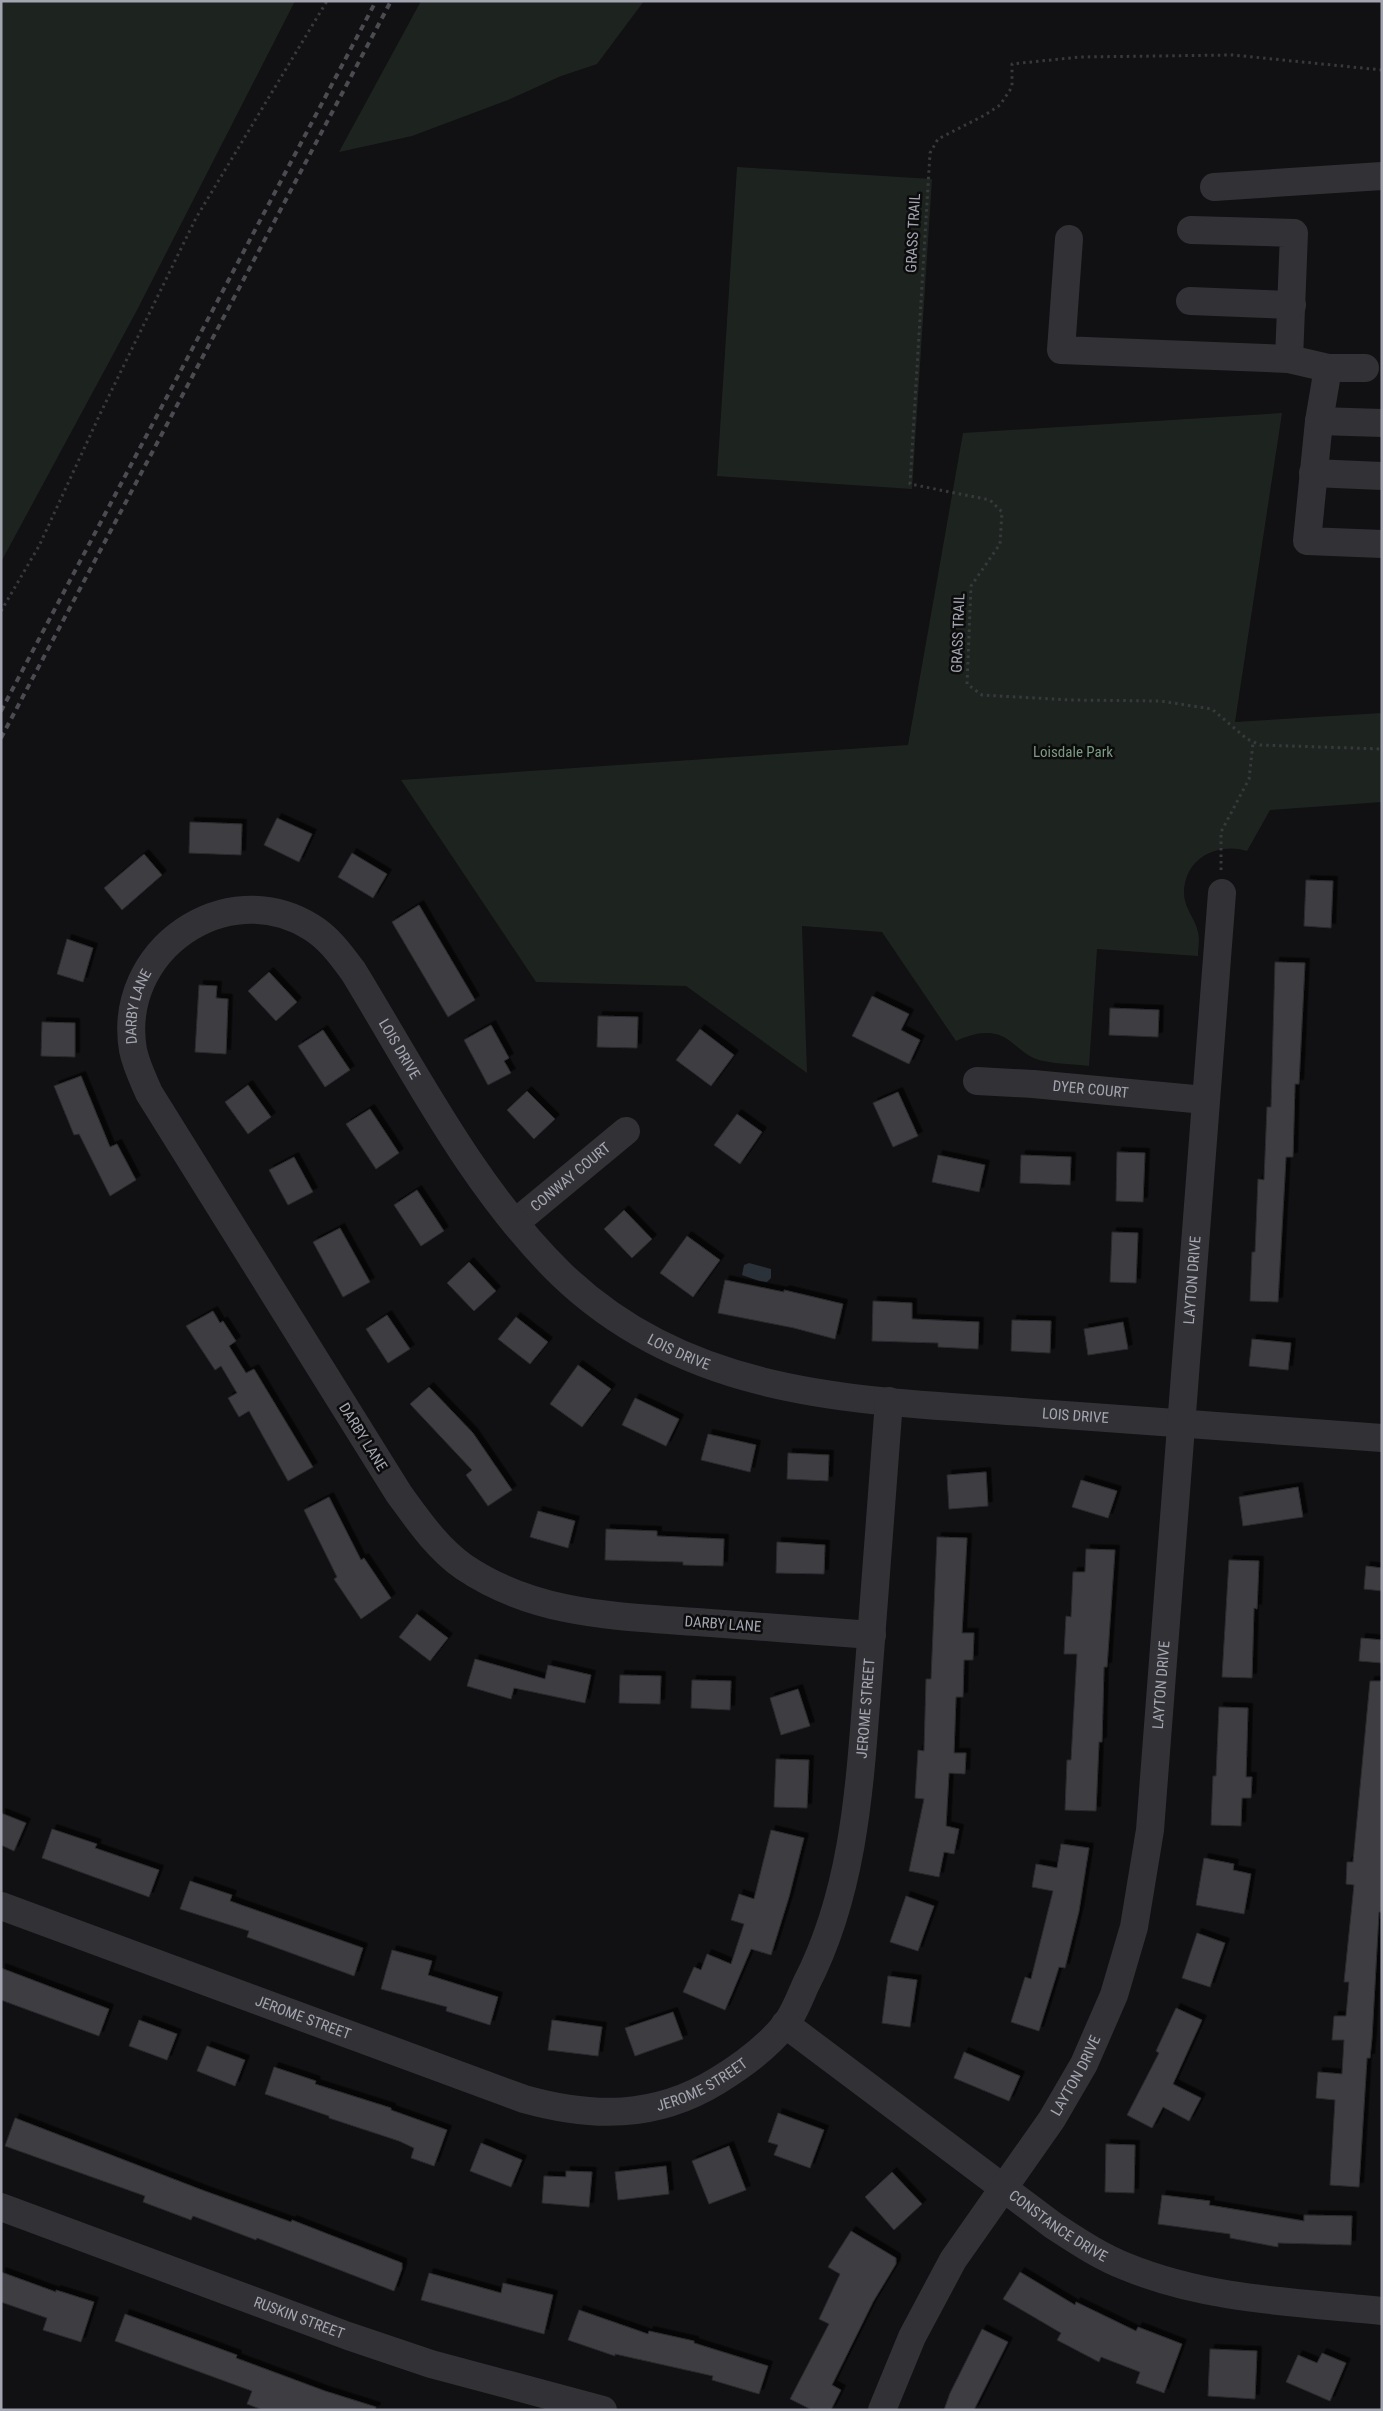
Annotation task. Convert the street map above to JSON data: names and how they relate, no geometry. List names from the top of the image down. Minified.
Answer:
{"streets":{"street":["DARBY LANE","LOIS DRIVE","DYER COURT","CONWAY COURT","LAYTON DRIVE","JEROME STREET","CONSTANCE DRIVE","RUSKIN STREET"],"path":["GRASS TRAIL"]},"crossings":[["DARBY LANE","LOIS DRIVE"],["DARBY LANE","JEROME STREET"],["LOIS DRIVE","CONWAY COURT"],["LOIS DRIVE","LAYTON DRIVE"],["LOIS DRIVE","JEROME STREET"],["DYER COURT","LAYTON DRIVE"],["LAYTON DRIVE","CONSTANCE DRIVE"],["JEROME STREET","CONSTANCE DRIVE"]],"parks":["Loisdale Park"]}
